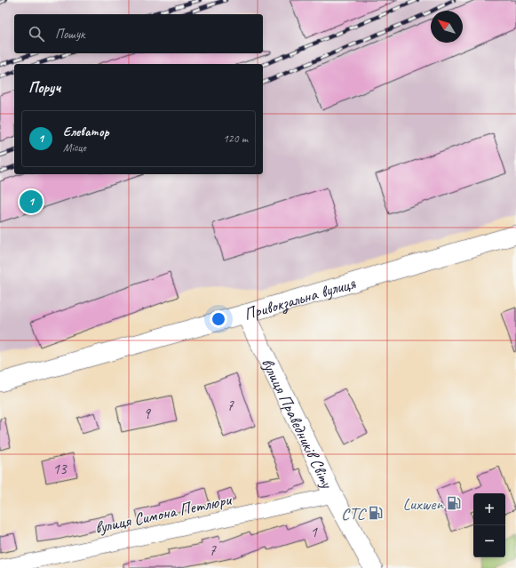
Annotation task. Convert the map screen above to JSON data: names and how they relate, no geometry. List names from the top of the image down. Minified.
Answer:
{"streets":{"street":["Привокзальна вулиця","вулиця Праведників Світу","вулиця Симона Петлюри"]},"crossings":[["Привокзальна вулиця","вулиця Праведників Світу"],["вулиця Праведників Світу","вулиця Симона Петлюри"]],"places":{"fuel station":["Luxwen","СТС"]},"house_numbers":["7","9","13","1","7"],"north":"top left","page":{"search":"Пошук","heading":"Поруч","list":[{"mark":"1","name":"Елеватор","note":"Місце","value":"120 m"}],"pins":"1","map_buttons":["+","−"]}}
